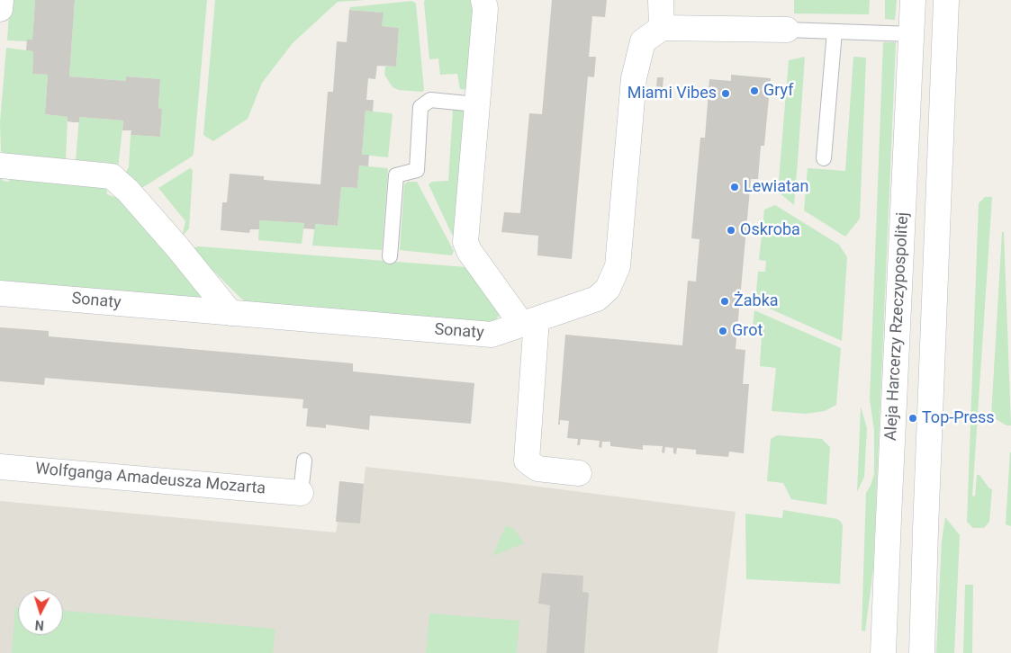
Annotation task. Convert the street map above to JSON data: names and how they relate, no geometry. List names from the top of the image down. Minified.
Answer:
{"streets":{"street":["Sonaty","Aleja Harcerzy Rzeczypospolitej","Wolfganga Amadeusza Mozarta"]},"places":["Gryf","Miami Vibes","Lewiatan","Oskroba","Żabka","Grot","Top-Press"],"north":"bottom"}
